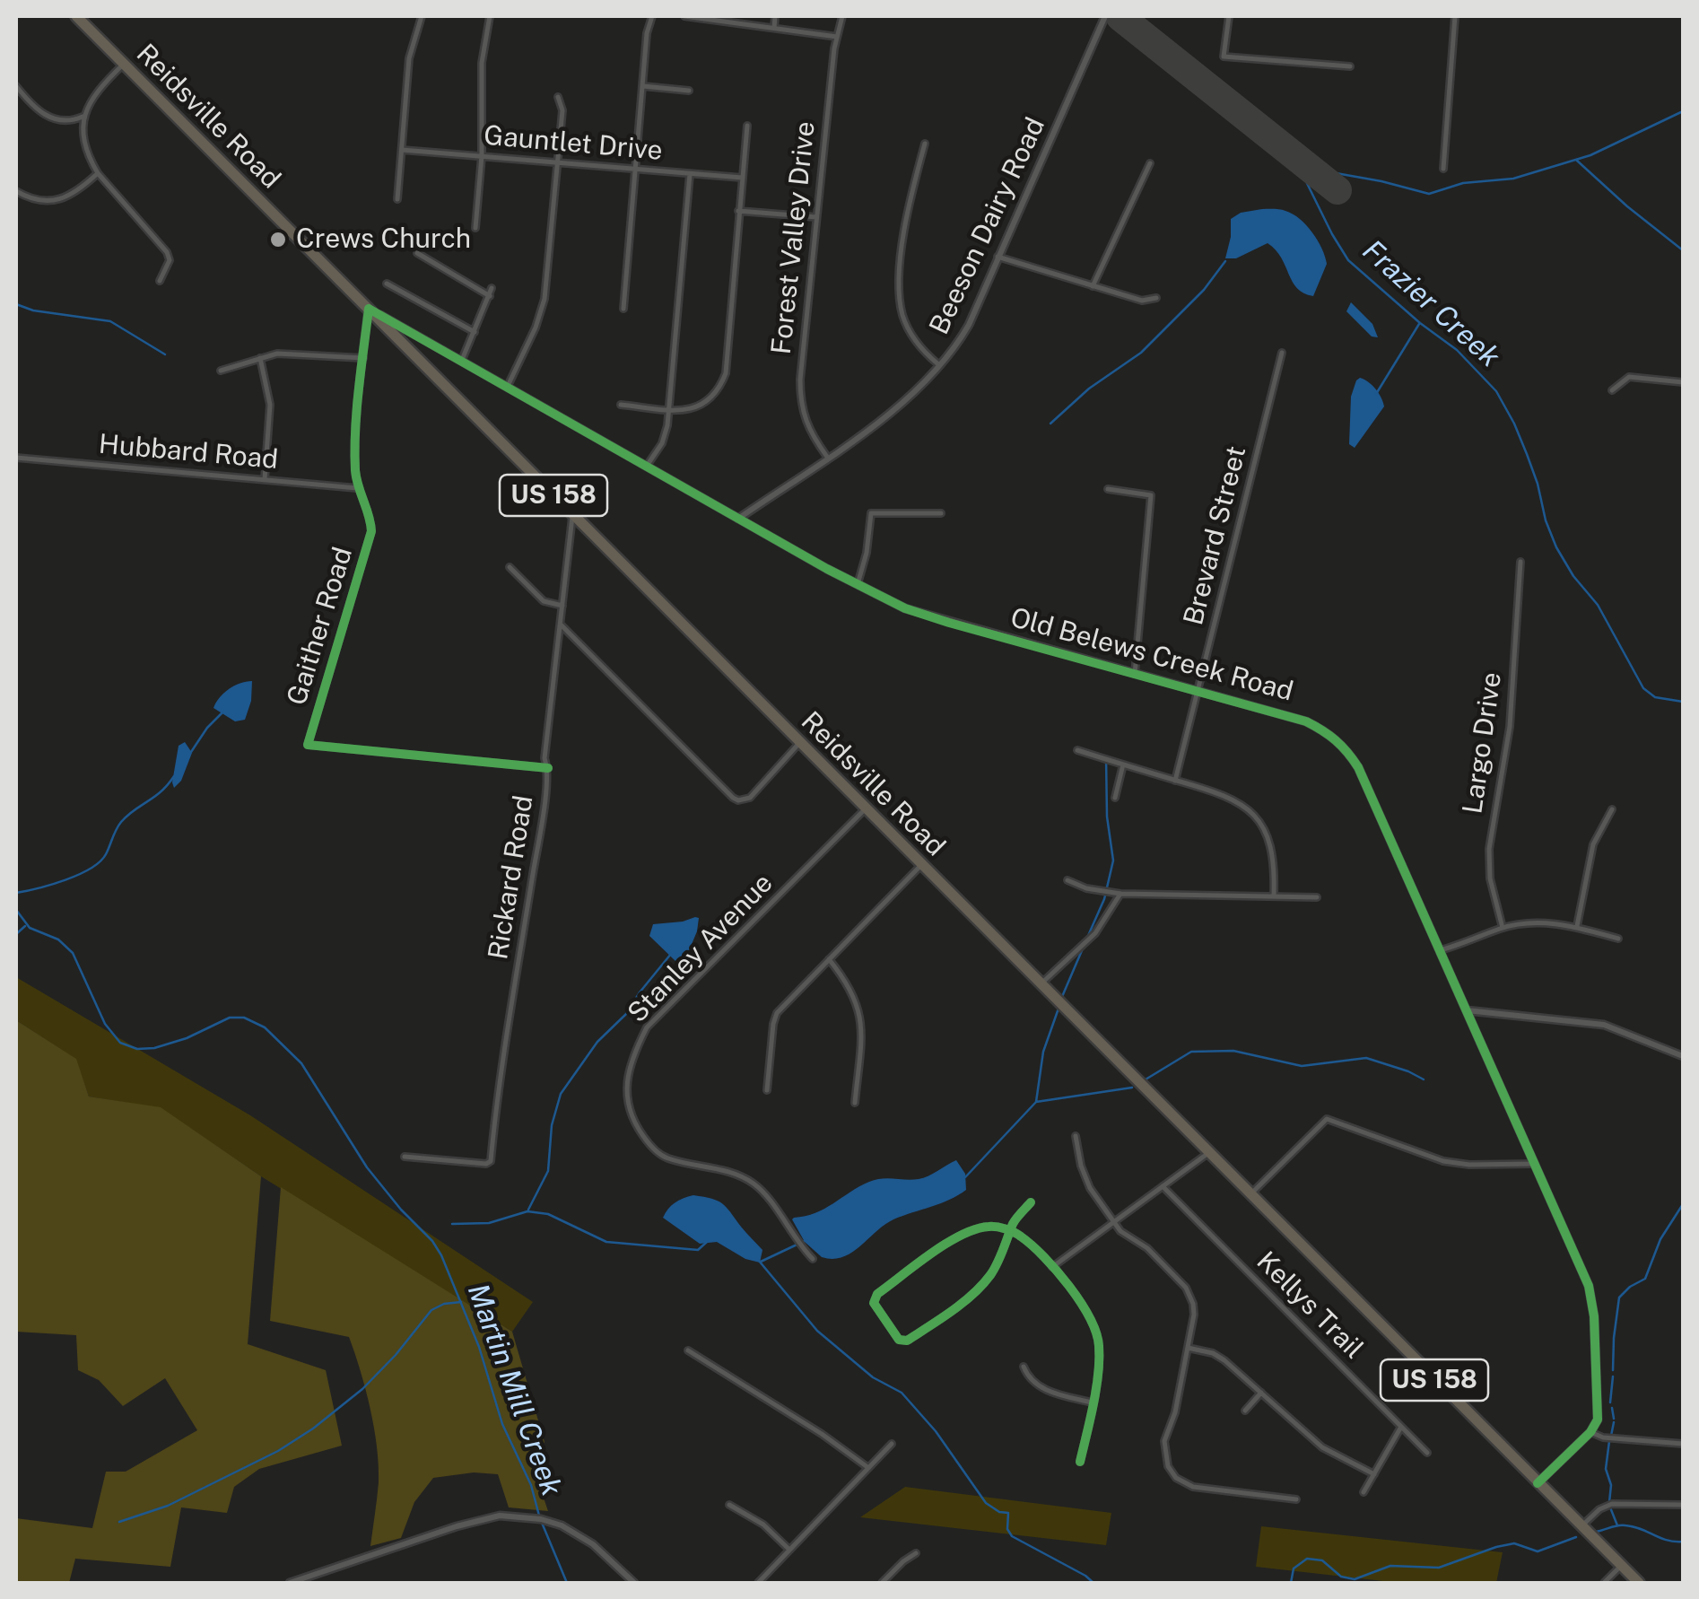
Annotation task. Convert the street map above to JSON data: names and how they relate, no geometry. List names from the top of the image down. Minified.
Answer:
{"streets":{"highway":["Reidsville Road","US 158"],"street":["Gauntlet Drive","Beeson Dairy Road","Forest Valley Drive","Hubbard Road","Brevard Street","Gaither Road","Old Belews Creek Road","Largo Drive","Rickard Road","Stanley Avenue","Kellys Trail"]},"crossings":[["Reidsville Road","Gaither Road"],["Reidsville Road","Old Belews Creek Road"],["Reidsville Road","Rickard Road"],["Reidsville Road","Stanley Avenue"],["Beeson Dairy Road","Forest Valley Drive"],["Beeson Dairy Road","Old Belews Creek Road"],["Hubbard Road","Gaither Road"],["Brevard Street","Old Belews Creek Road"],["Gaither Road","Old Belews Creek Road"],["Gaither Road","Rickard Road"]],"water":["Frazier Creek","Martin Mill Creek"],"places":["Crews Church"]}
